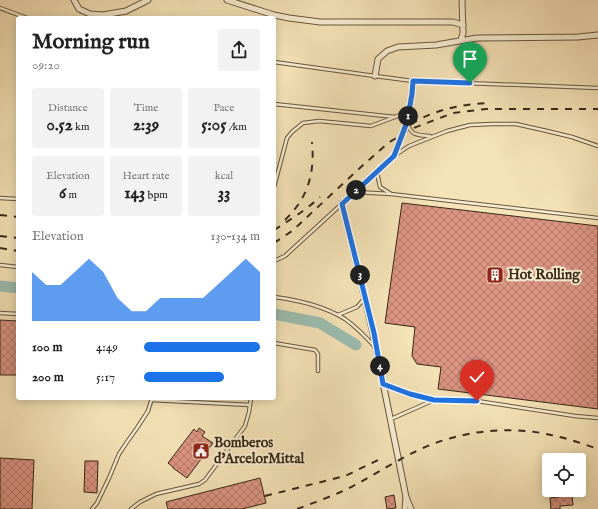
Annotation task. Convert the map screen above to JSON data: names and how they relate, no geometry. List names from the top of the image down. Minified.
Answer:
{"places":{"building":["Hot Rolling"],"public building":["Bomberos d'ArcelorMittal"]},"page":{"heading":["Morning run","09:20"],"stats":[["Distance","0.52 km"],["Time","2:39"],["Pace","5:05 /km"],["Elevation","6 m"],["Heart rate","143 bpm"],["kcal","33"]],"pins":["1","2","3","4"],"chart":["Elevation","130–134 m"],"list":[{"name":"100 m","note":"4:49"},{"name":"200 m","note":"5:17"}]}}
